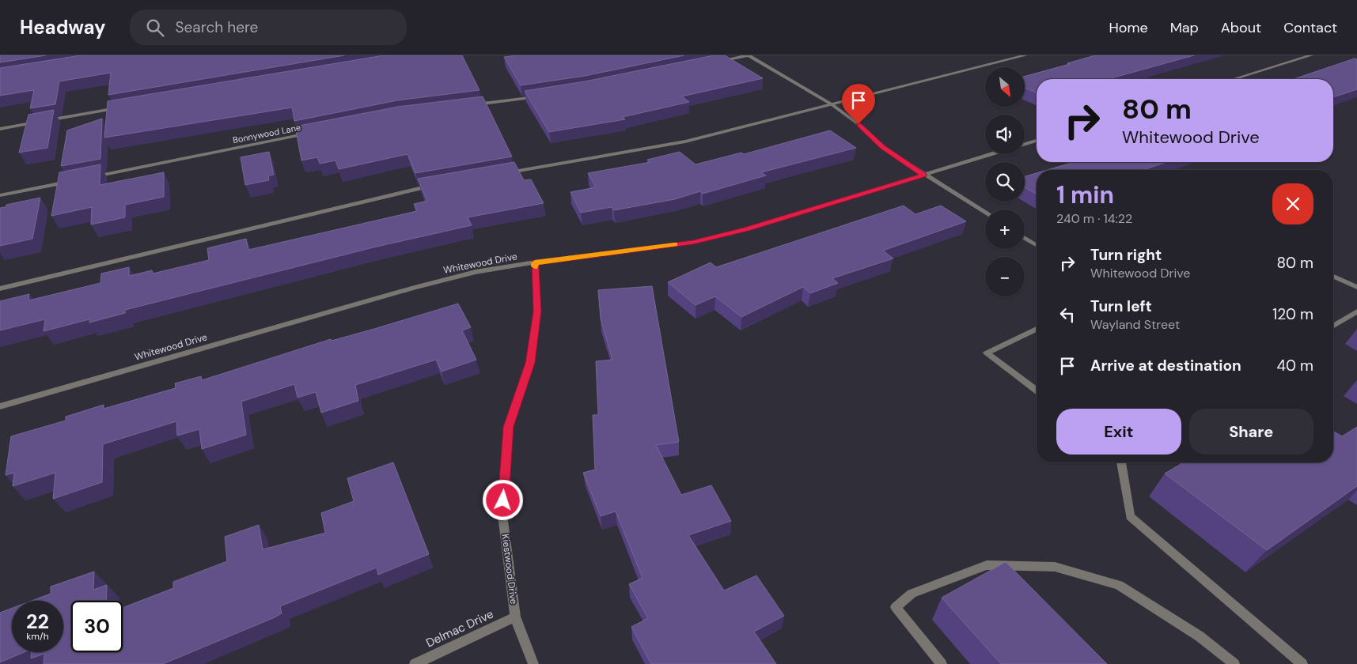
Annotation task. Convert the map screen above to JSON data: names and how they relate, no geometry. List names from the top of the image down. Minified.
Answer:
{"streets":{"street":["Bonnywood Lane","Whitewood Drive","Kiestwood Drive","Delmac Drive"]},"crossings":[["Whitewood Drive","Kiestwood Drive"],["Kiestwood Drive","Delmac Drive"]],"north":"bottom right","page":{"header":"Headway","search":"Search here","nav":["Home","Map","About","Contact"],"map_buttons":["+","−"],"turn":["80 m","Whitewood Drive"],"heading":["1 min","240 m · 14:22"],"list":[{"name":"Turn right","note":"Whitewood Drive","value":"80 m"},{"name":"Turn left","note":"Wayland Street","value":"120 m"},{"name":"Arrive at destination","value":"40 m"}],"buttons":["Exit","Share"],"speed":"22 km/h","limit":"30"}}
